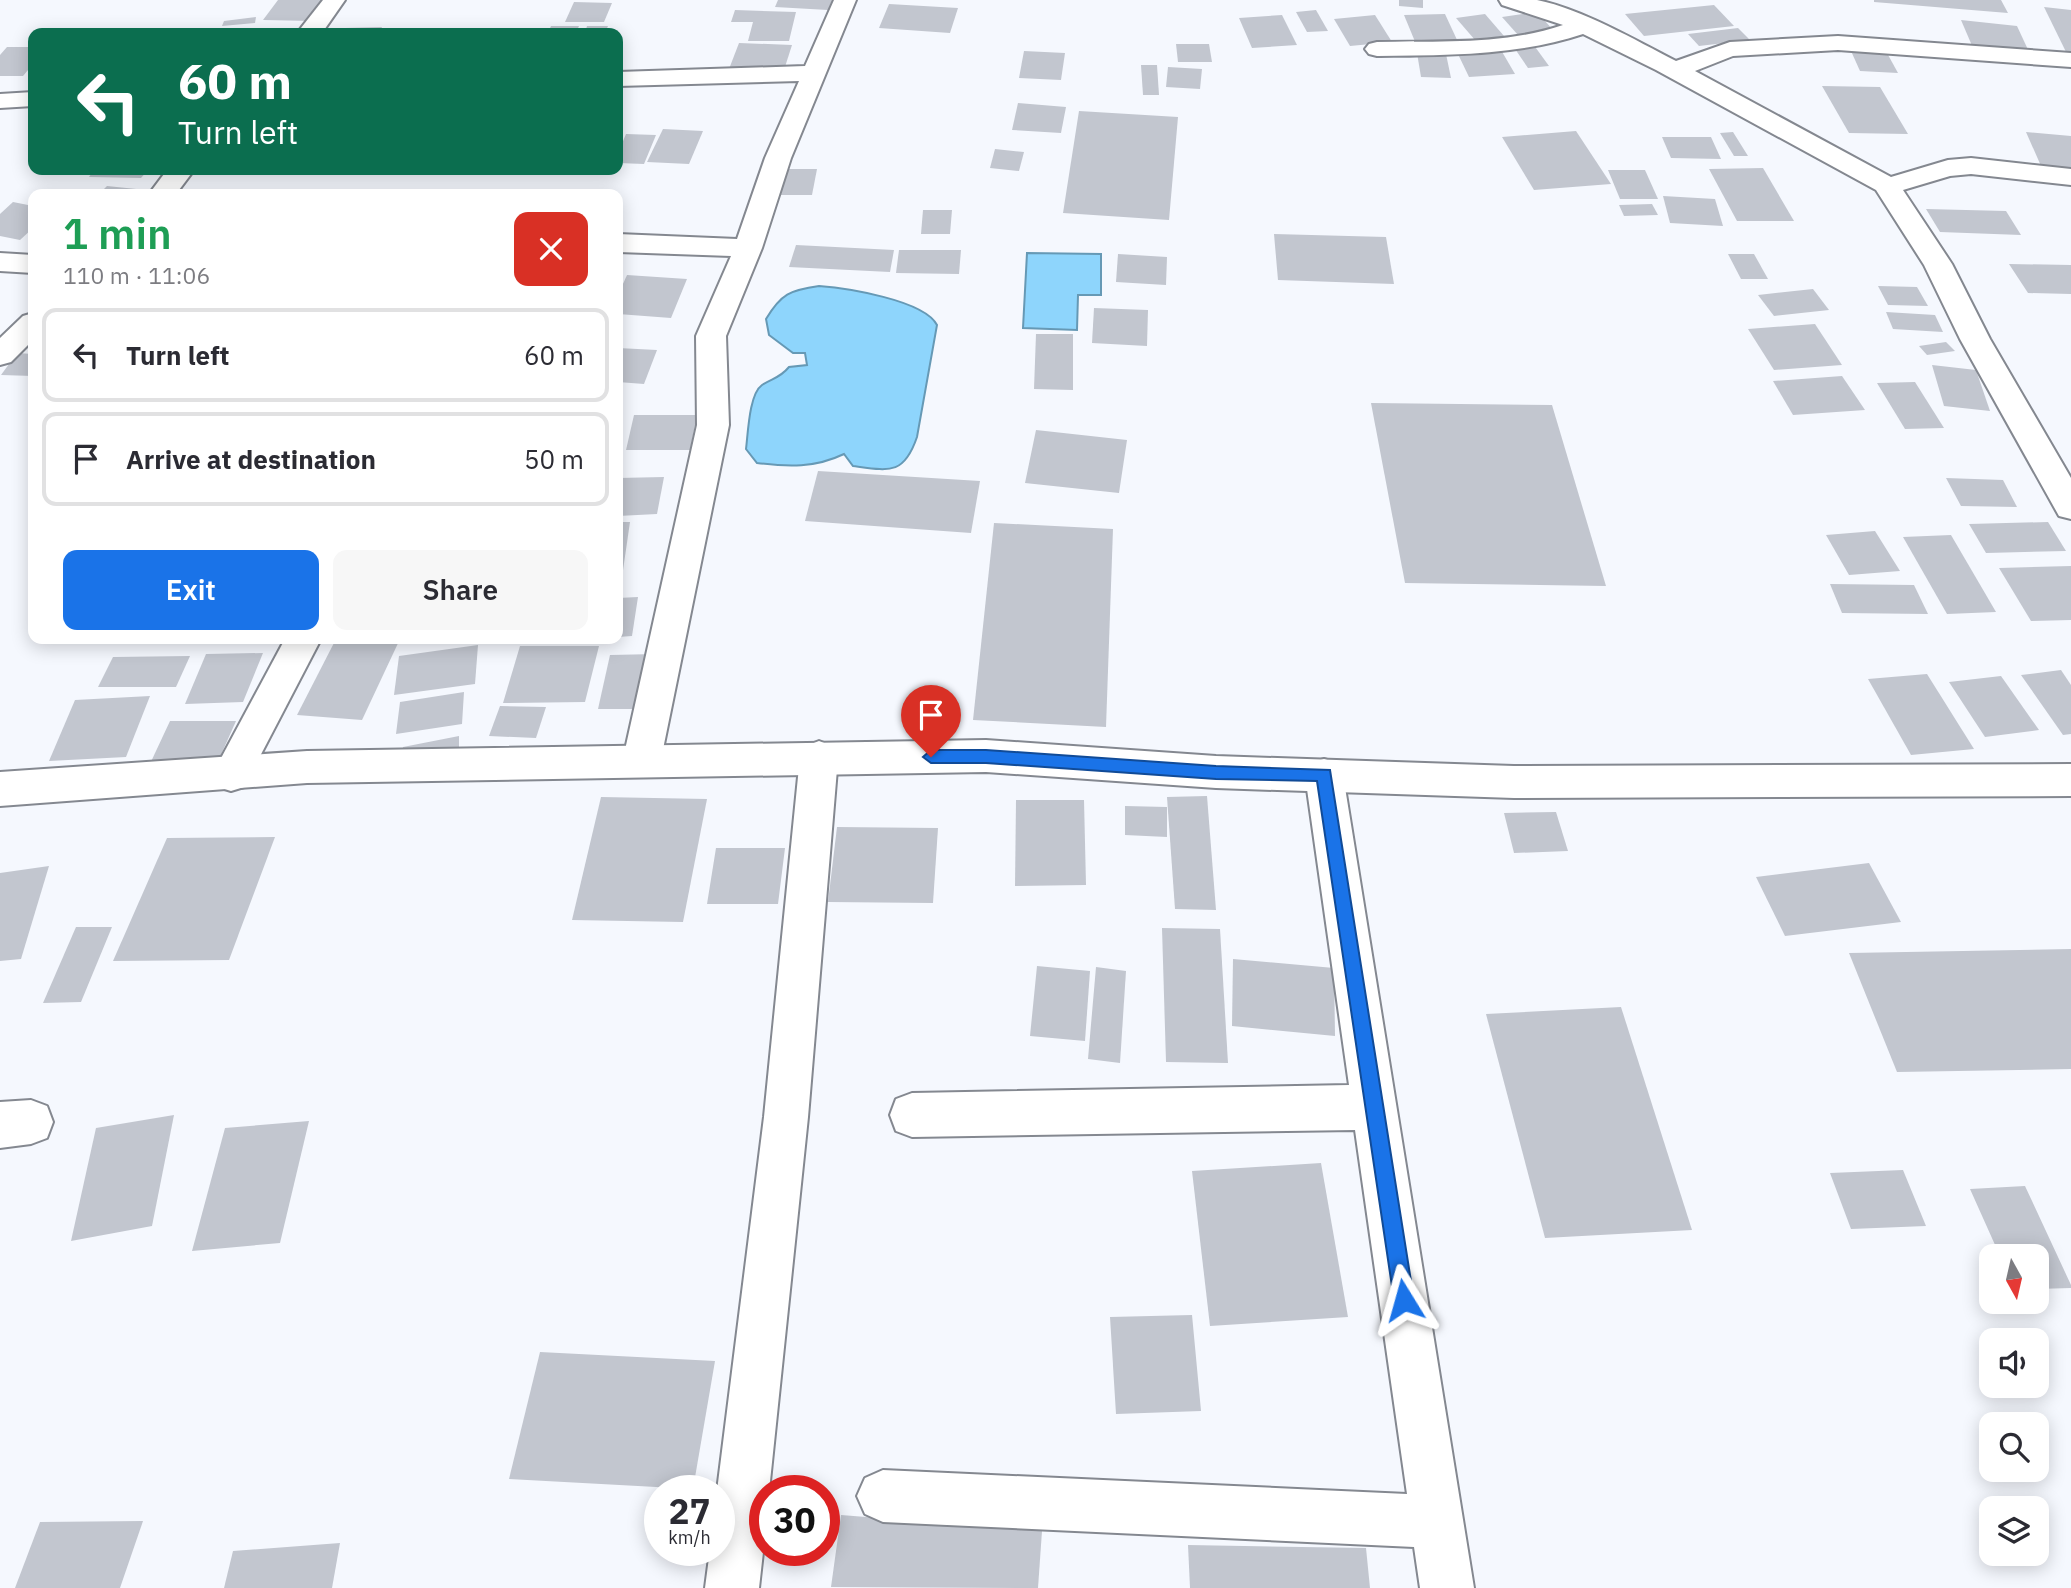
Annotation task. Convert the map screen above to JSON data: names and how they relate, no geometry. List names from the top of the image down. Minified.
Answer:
{"north":"bottom","page":{"turn":["60 m","Turn left"],"heading":["1 min","110 m · 11:06"],"list":[{"name":"Turn left","value":"60 m"},{"name":"Arrive at destination","value":"50 m"}],"buttons":["Exit","Share"],"speed":"27 km/h","limit":"30"}}
